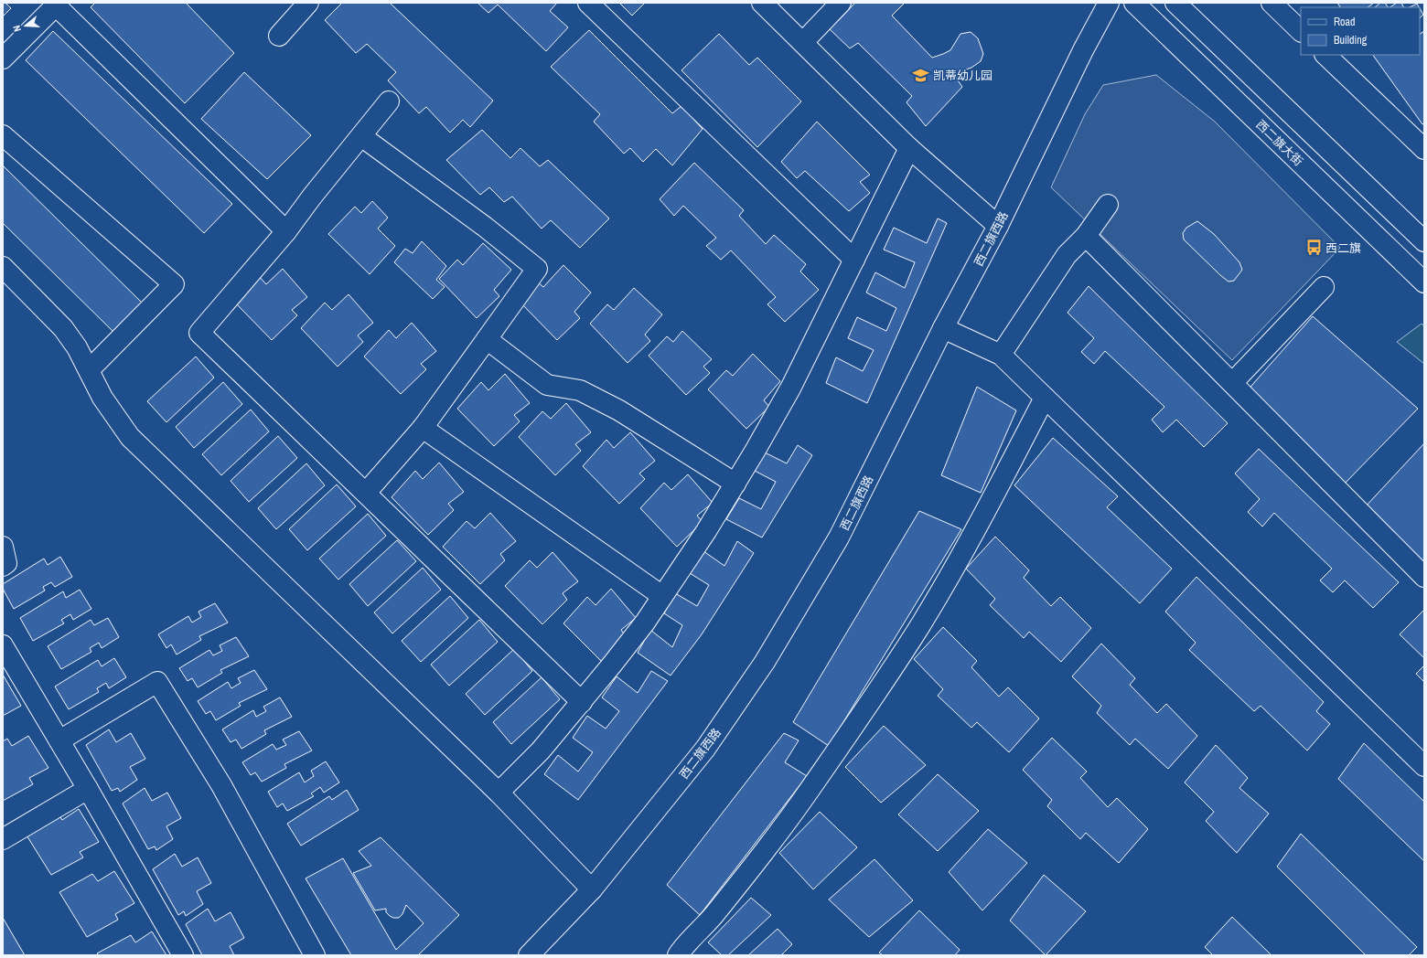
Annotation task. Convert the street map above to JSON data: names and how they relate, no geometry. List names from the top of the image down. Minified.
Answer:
{"streets":{"street":["西二旗大街","西二旗西路"]},"places":{"school or university":["凯蒂幼儿园"],"bus stop":["西二旗"]},"legend":["Road","Building"],"north":"left"}
